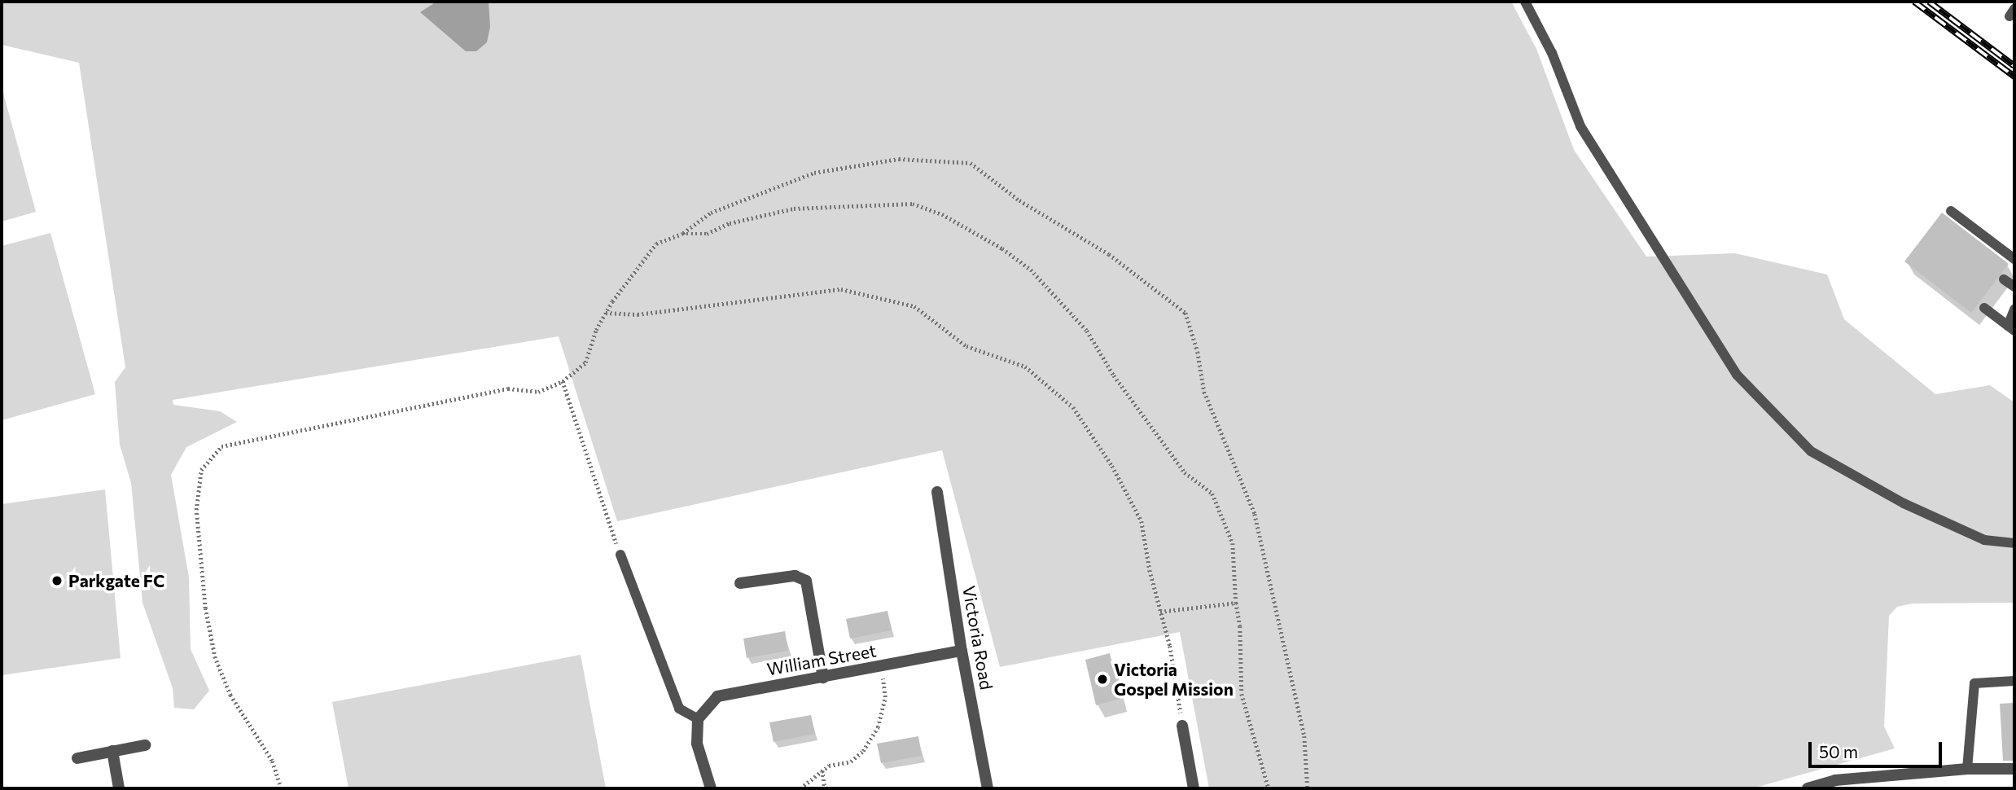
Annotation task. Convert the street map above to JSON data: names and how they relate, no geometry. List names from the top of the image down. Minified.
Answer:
{"streets":{"street":["Victoria Road","William Street"]},"crossings":[["Victoria Road","William Street"]],"places":["Parkgate FC","Victoria Gospel Mission"],"scale_bar":"50 m"}
